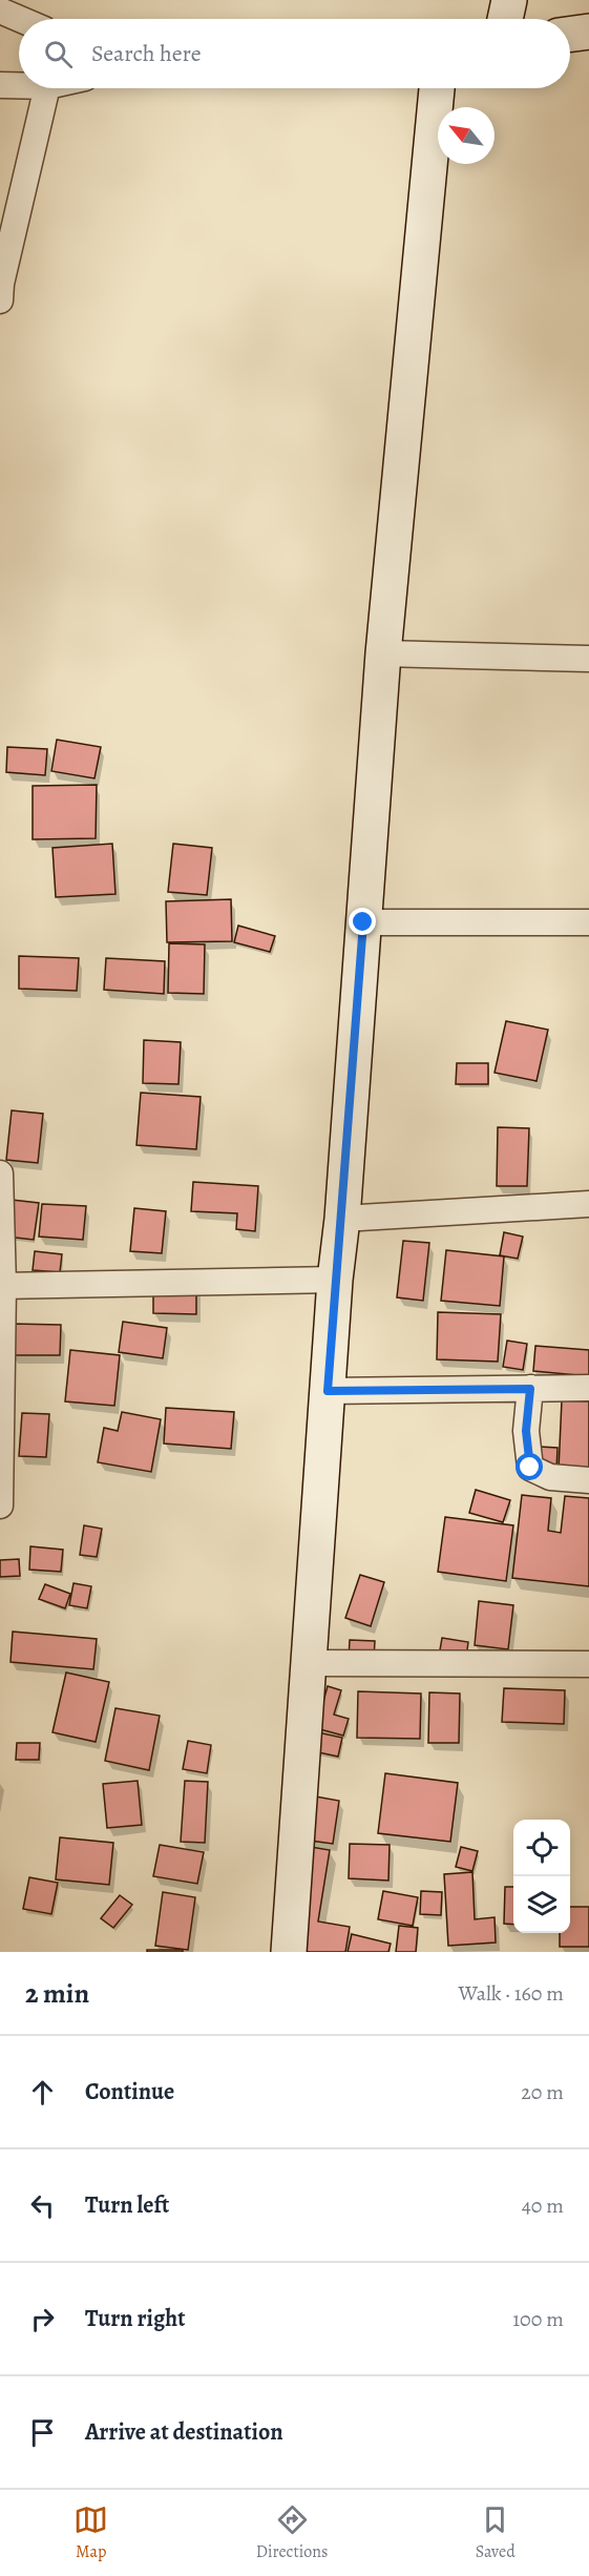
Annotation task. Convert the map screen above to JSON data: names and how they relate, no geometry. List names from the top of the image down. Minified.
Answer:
{"north":"top left","page":{"search":"Search here","heading":["2 min","Walk · 160 m"],"list":[["Continue","20 m"],["Turn left","40 m"],["Turn right","100 m"],"Arrive at destination"],"nav":["Map","Directions","Saved"]}}
